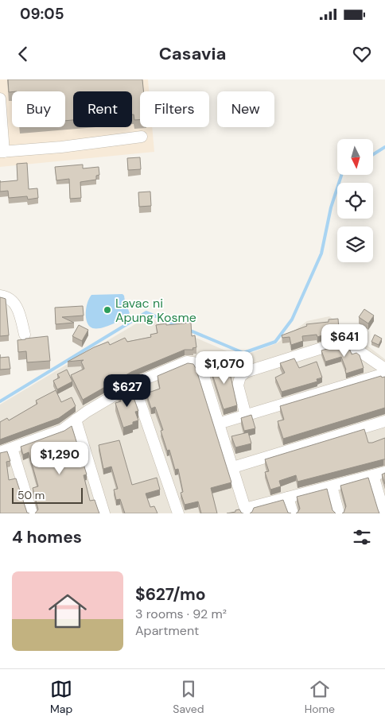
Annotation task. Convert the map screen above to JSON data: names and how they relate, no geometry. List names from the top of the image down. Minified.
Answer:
{"places":["Lavac ni Apung Kosme"],"scale_bar":"50 m","north":"bottom","page":{"status":"09:05","header":"Casavia","chip":["Buy","Rent","Filters","New"],"price":["$641","$1,070","$627","$1,290"],"scale":"50 m","heading":"4 homes","list":[{"name":"$627/mo","note":"3 rooms · 92 m² · Apartment"}],"tabs":["Map","Saved","Home"]}}
